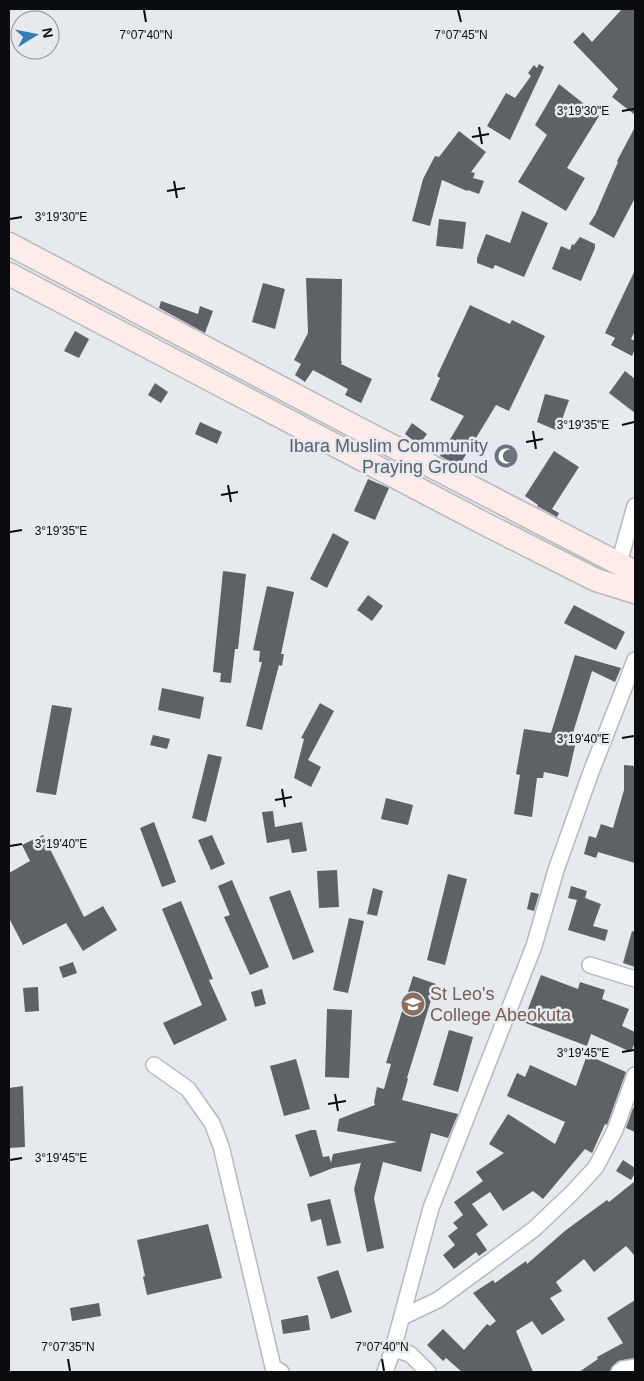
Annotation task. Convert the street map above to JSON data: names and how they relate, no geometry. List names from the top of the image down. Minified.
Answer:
{"places":{"mosque":["Ibara Muslim Community Praying Ground"],"school or university":["St Leo's College Abeokuta"]},"north":"right","coordinates":["7°07'40\"N","7°07'45\"N","3°19'30\"E","3°19'35\"E","3°19'40\"E","3°19'45\"E","7°07'35\"N"]}
